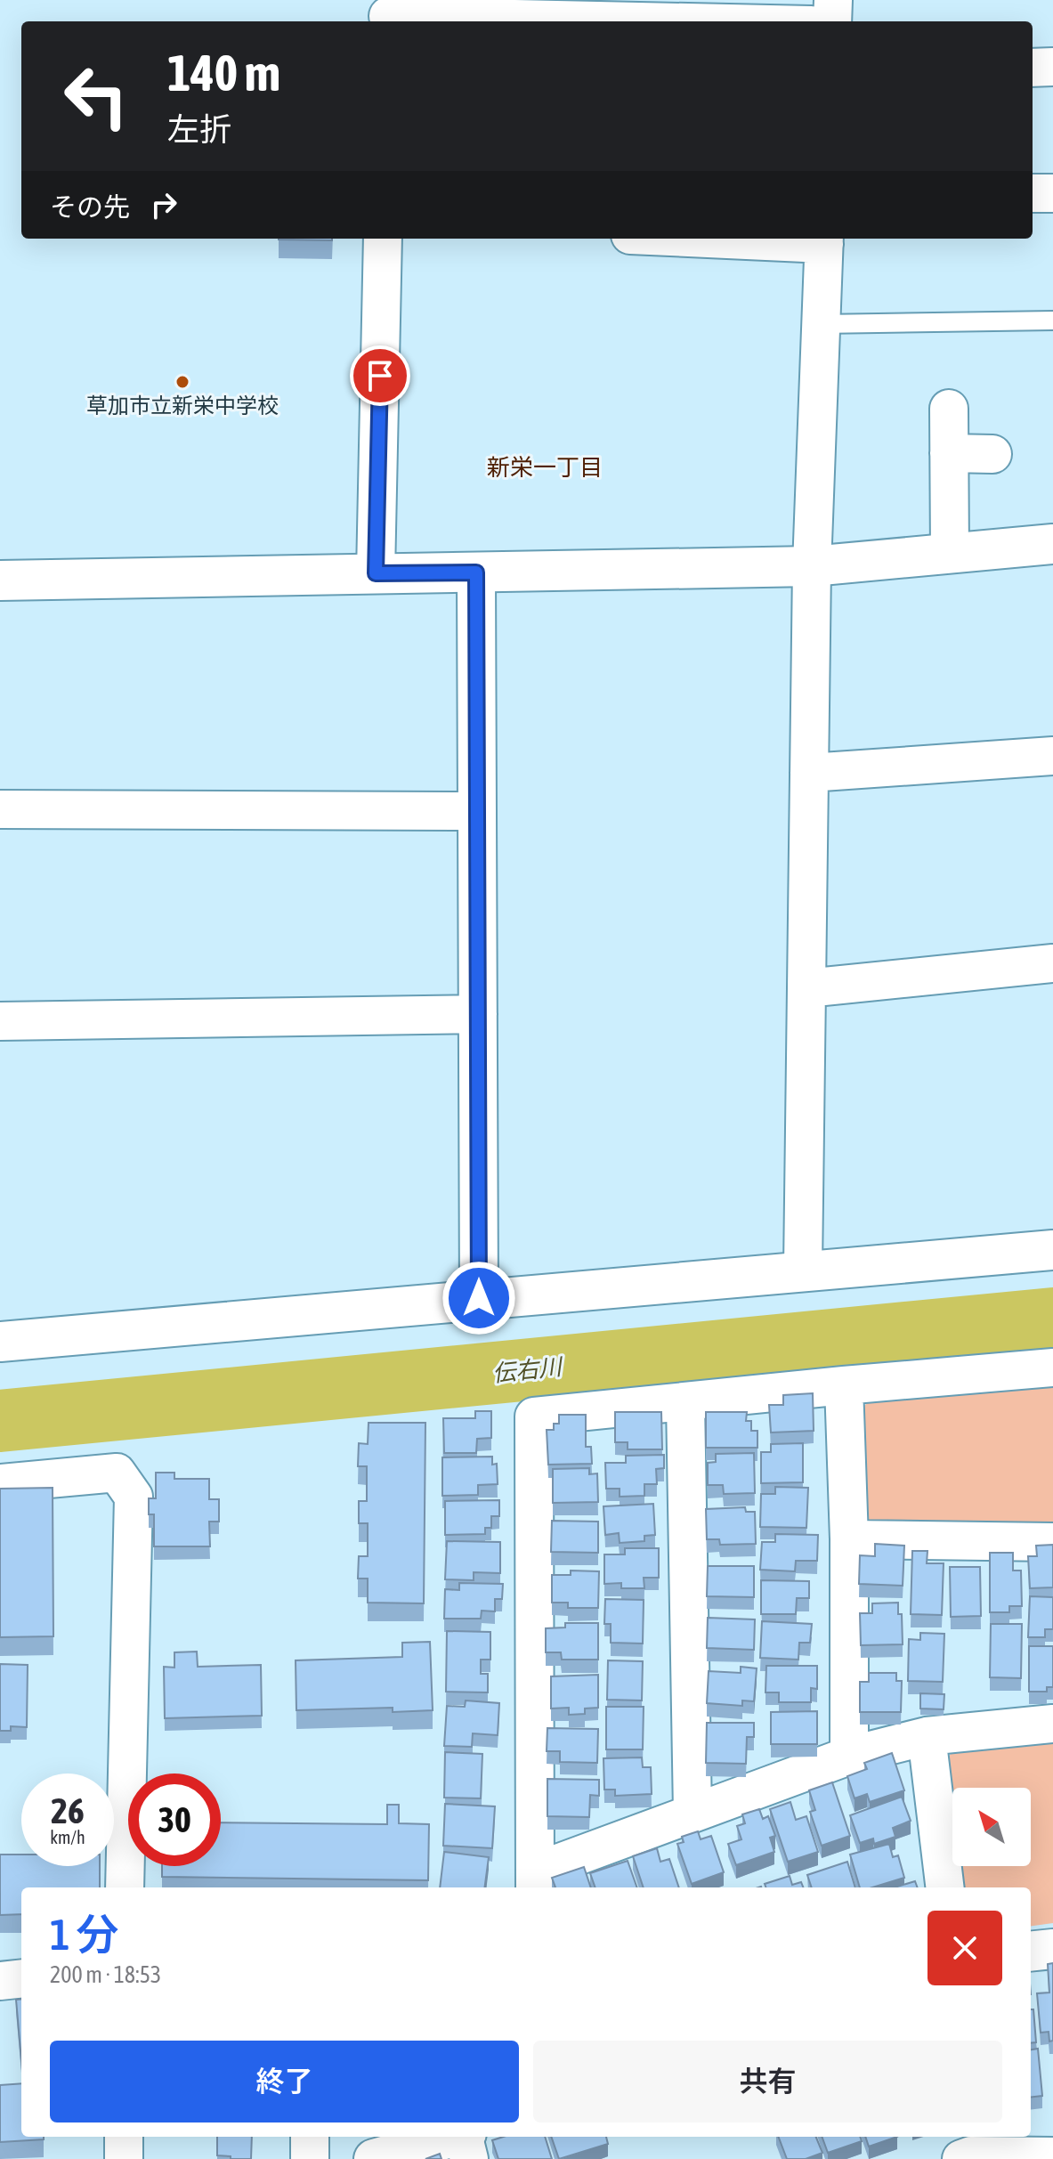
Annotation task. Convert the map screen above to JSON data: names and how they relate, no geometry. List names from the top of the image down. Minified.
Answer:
{"districts":["新栄一丁目"],"water":["伝右川"],"places":["草加市立新栄中学校"],"north":"top left","page":{"turn":["140 m","左折"],"then":"その先","speed":"26 km/h","limit":"30","heading":["1 分","200 m · 18:53"],"buttons":["終了","共有"]}}
